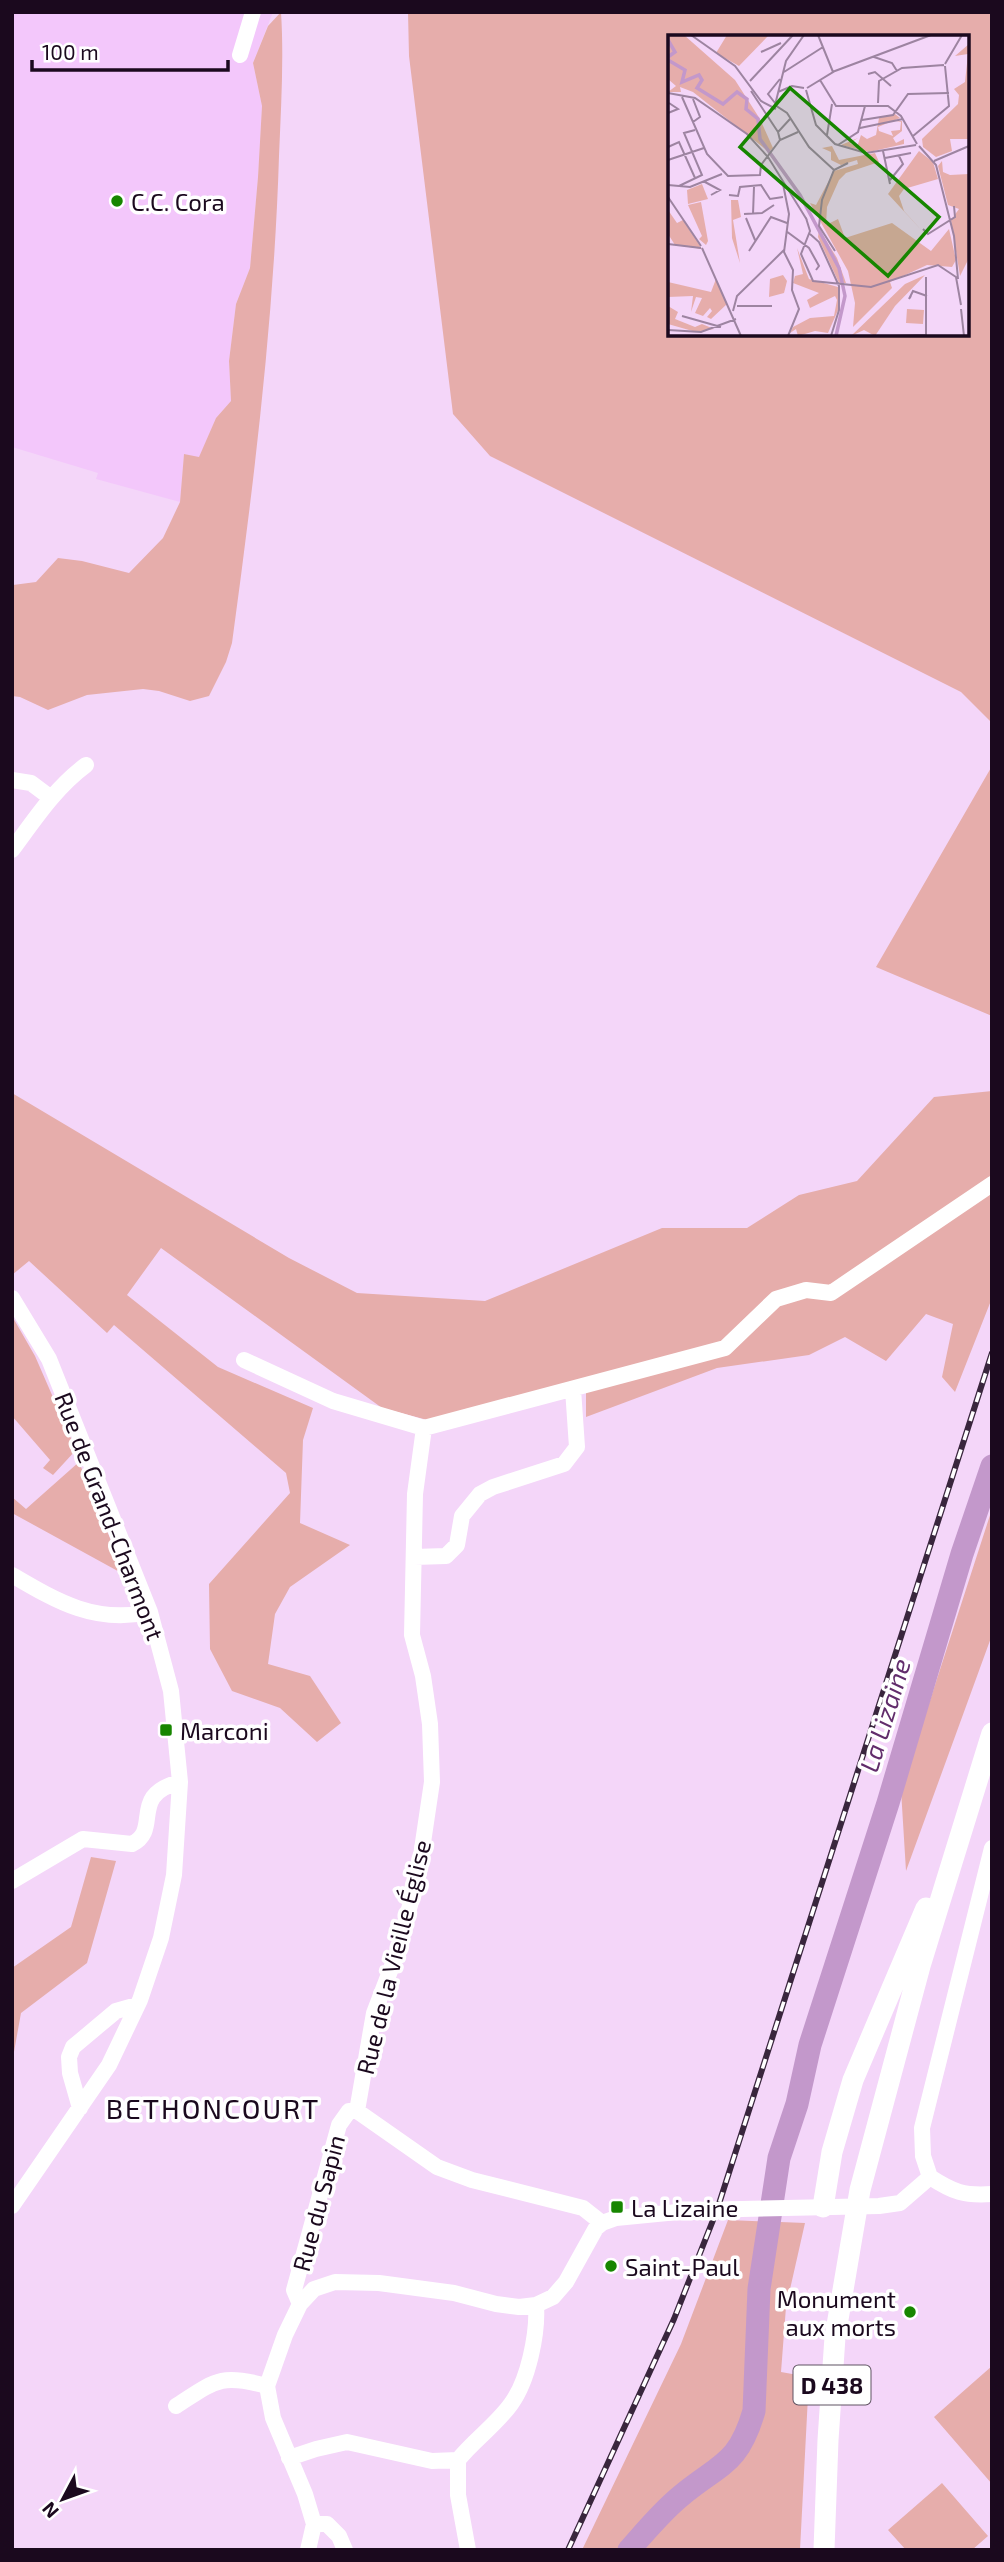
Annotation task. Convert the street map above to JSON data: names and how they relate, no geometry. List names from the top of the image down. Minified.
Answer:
{"streets":{"main road":["D 438"],"street":["Rue de Grand-Charmont","Rue de la Vieille Église","Rue du Sapin"]},"crossings":[["Rue de la Vieille Église","Rue du Sapin"]],"districts":["BETHONCOURT"],"water":["La Lizaine"],"places":{"other":["C.C. Cora","Saint-Paul","Monument aux morts"],"transit":["Marconi","La Lizaine"]},"scale_bar":"100 m","north":"bottom left"}
